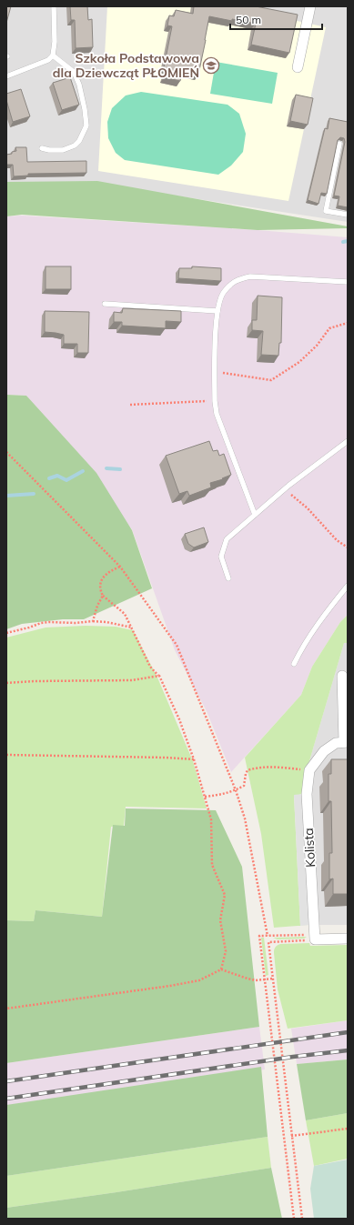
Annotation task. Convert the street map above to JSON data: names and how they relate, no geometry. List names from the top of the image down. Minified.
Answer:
{"streets":{"street":["Kolista"]},"places":{"school or university":["Szkoła Podstawowa dla Dziewcząt PŁOMIEŃ"]},"scale_bar":"50 m"}
